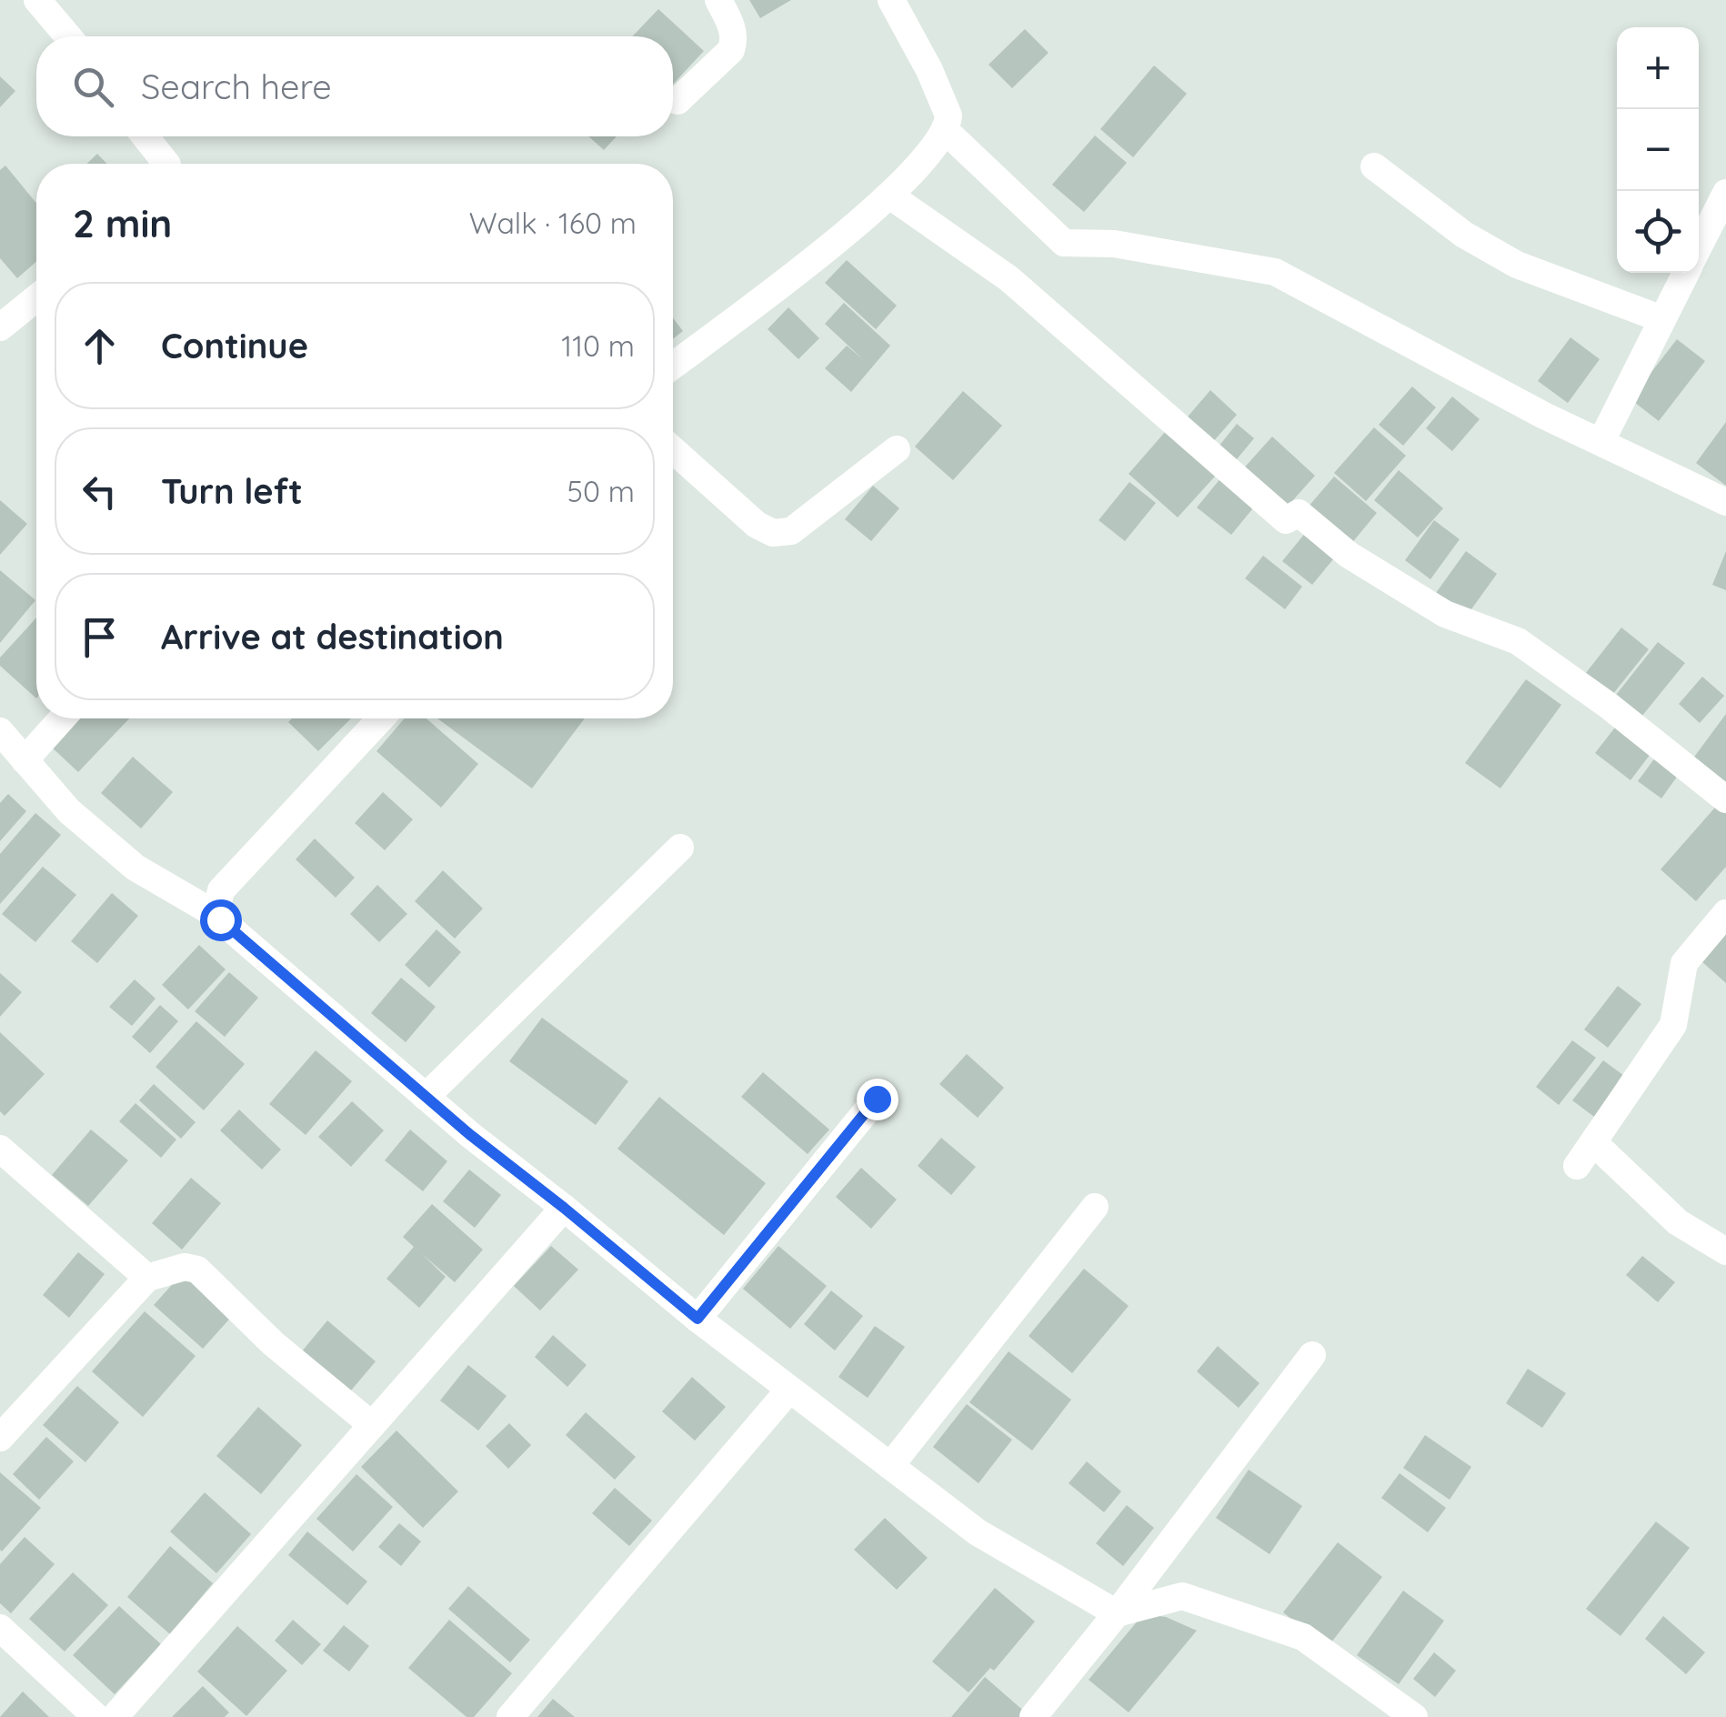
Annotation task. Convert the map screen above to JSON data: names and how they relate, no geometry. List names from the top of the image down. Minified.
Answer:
{"page":{"map_buttons":["+","−"],"search":"Search here","heading":["2 min","Walk · 160 m"],"list":[["Continue","110 m"],["Turn left","50 m"],"Arrive at destination"]}}
